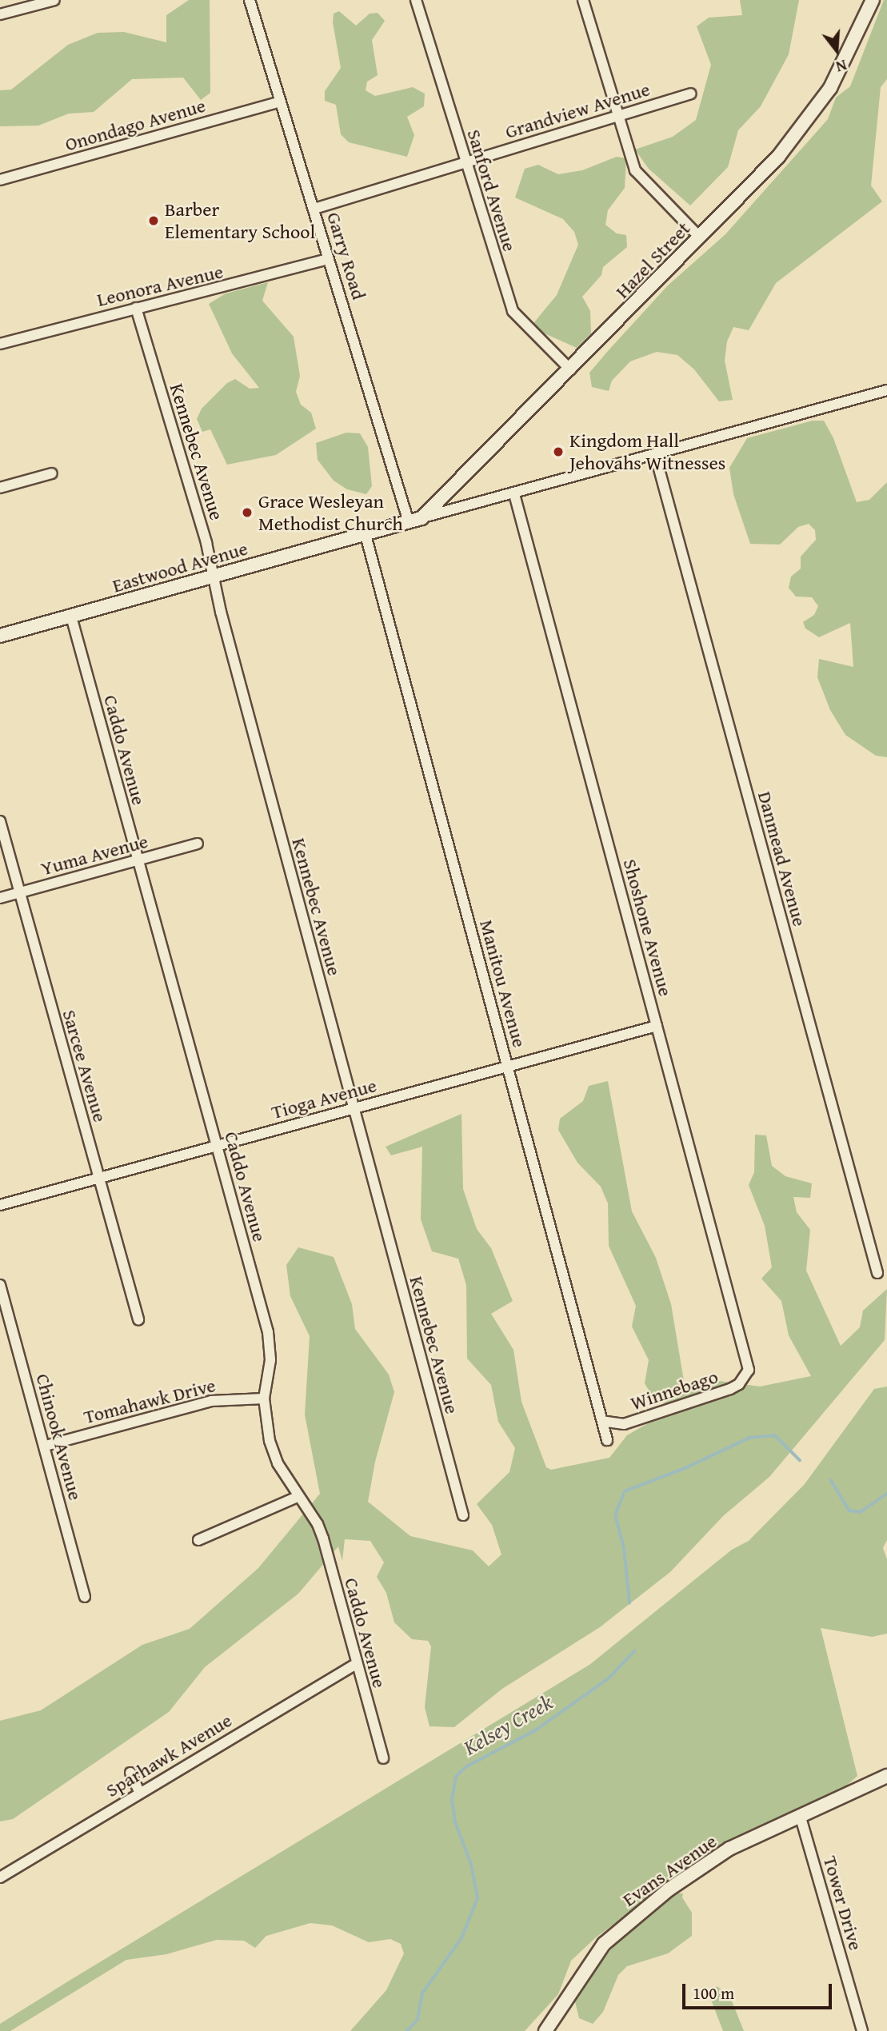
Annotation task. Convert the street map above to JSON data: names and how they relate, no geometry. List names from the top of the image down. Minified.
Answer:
{"streets":{"street":["Grandview Avenue","Onondago Avenue","Sanford Avenue","Garry Road","Hazel Street","Leonora Avenue","Kennebec Avenue","Eastwood Avenue","Caddo Avenue","Yuma Avenue","Danmead Avenue","Shoshone Avenue","Manitou Avenue","Sarcee Avenue","Tioga Avenue","Winnebago","Tomahawk Drive","Chinook Avenue","Sparhawk Avenue","Evans Avenue","Tower Drive"]},"crossings":[["Grandview Avenue","Sanford Avenue"],["Grandview Avenue","Garry Road"],["Onondago Avenue","Garry Road"],["Sanford Avenue","Hazel Street"],["Garry Road","Leonora Avenue"],["Garry Road","Eastwood Avenue"],["Hazel Street","Eastwood Avenue"],["Leonora Avenue","Kennebec Avenue"],["Kennebec Avenue","Eastwood Avenue"],["Kennebec Avenue","Tioga Avenue"],["Eastwood Avenue","Caddo Avenue"],["Eastwood Avenue","Danmead Avenue"],["Eastwood Avenue","Shoshone Avenue"],["Eastwood Avenue","Manitou Avenue"],["Caddo Avenue","Yuma Avenue"],["Caddo Avenue","Tioga Avenue"],["Caddo Avenue","Tomahawk Drive"],["Caddo Avenue","Sparhawk Avenue"],["Yuma Avenue","Sarcee Avenue"],["Shoshone Avenue","Tioga Avenue"],["Shoshone Avenue","Winnebago"],["Manitou Avenue","Tioga Avenue"],["Manitou Avenue","Winnebago"],["Sarcee Avenue","Tioga Avenue"],["Tomahawk Drive","Chinook Avenue"],["Evans Avenue","Tower Drive"]],"water":["Kelsey Creek"],"places":["Barber Elementary School","Kingdom Hall Jehovahs Witnesses","Grace Wesleyan Methodist Church"],"scale_bar":"100 m","north":"bottom"}
